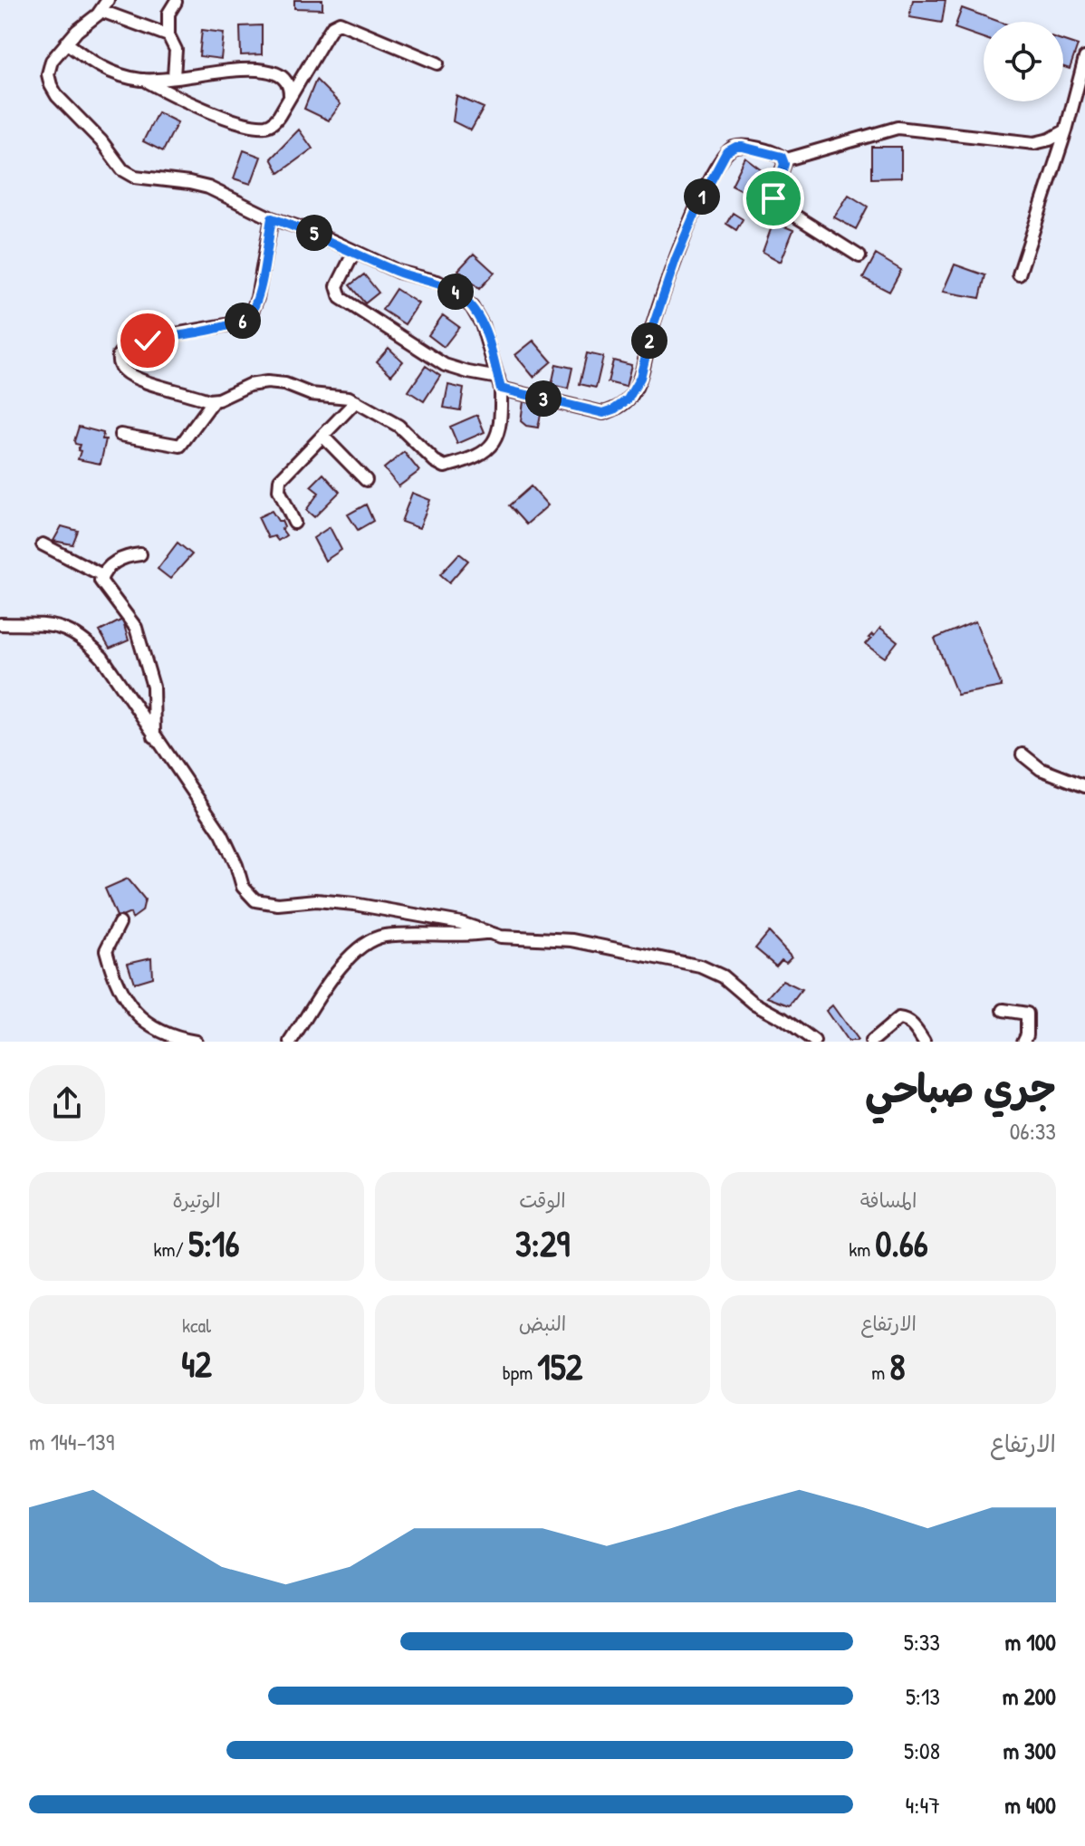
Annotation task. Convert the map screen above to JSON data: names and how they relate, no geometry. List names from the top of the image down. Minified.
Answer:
{"page":{"pins":["1","5","4","6","2","3"],"heading":["جري صباحي","06:33"],"stats":[["المسافة","0.66 km"],["الوقت","3:29"],["الوتيرة","5:16 /km"],["الارتفاع","8 m"],["النبض","152 bpm"],["kcal","42"]],"chart":["الارتفاع","139–144 m"],"list":[{"name":"100 m","note":"5:33"},{"name":"200 m","note":"5:13"},{"name":"300 m","note":"5:08"},{"name":"400 m","note":"4:47"}]}}
